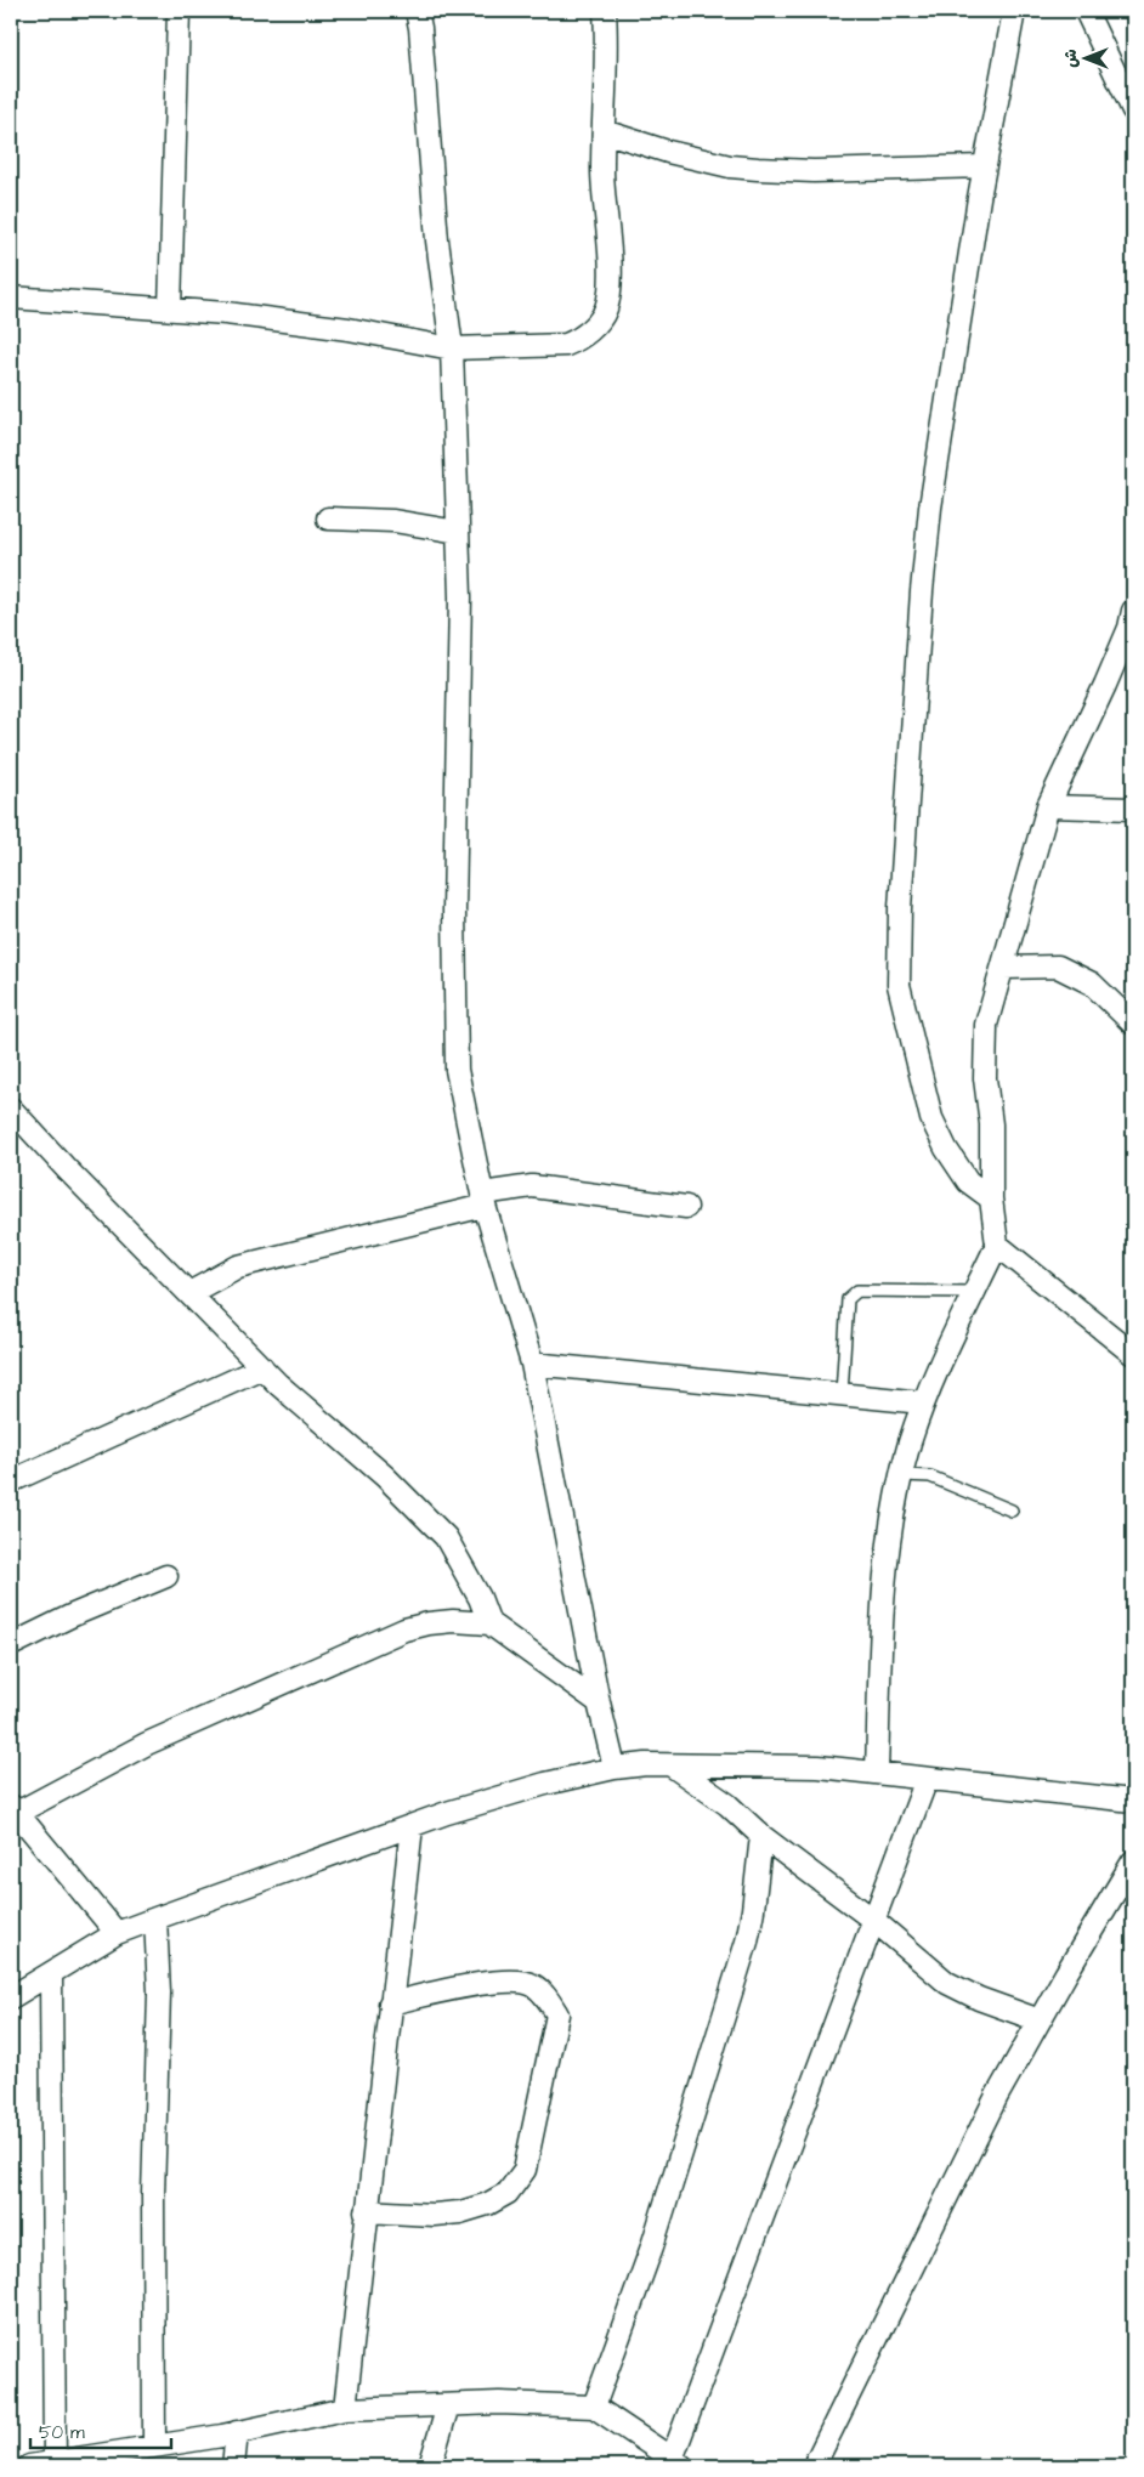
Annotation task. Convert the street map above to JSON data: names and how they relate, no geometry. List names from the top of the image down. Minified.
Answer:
{"scale_bar":"50 m","north":"left"}
